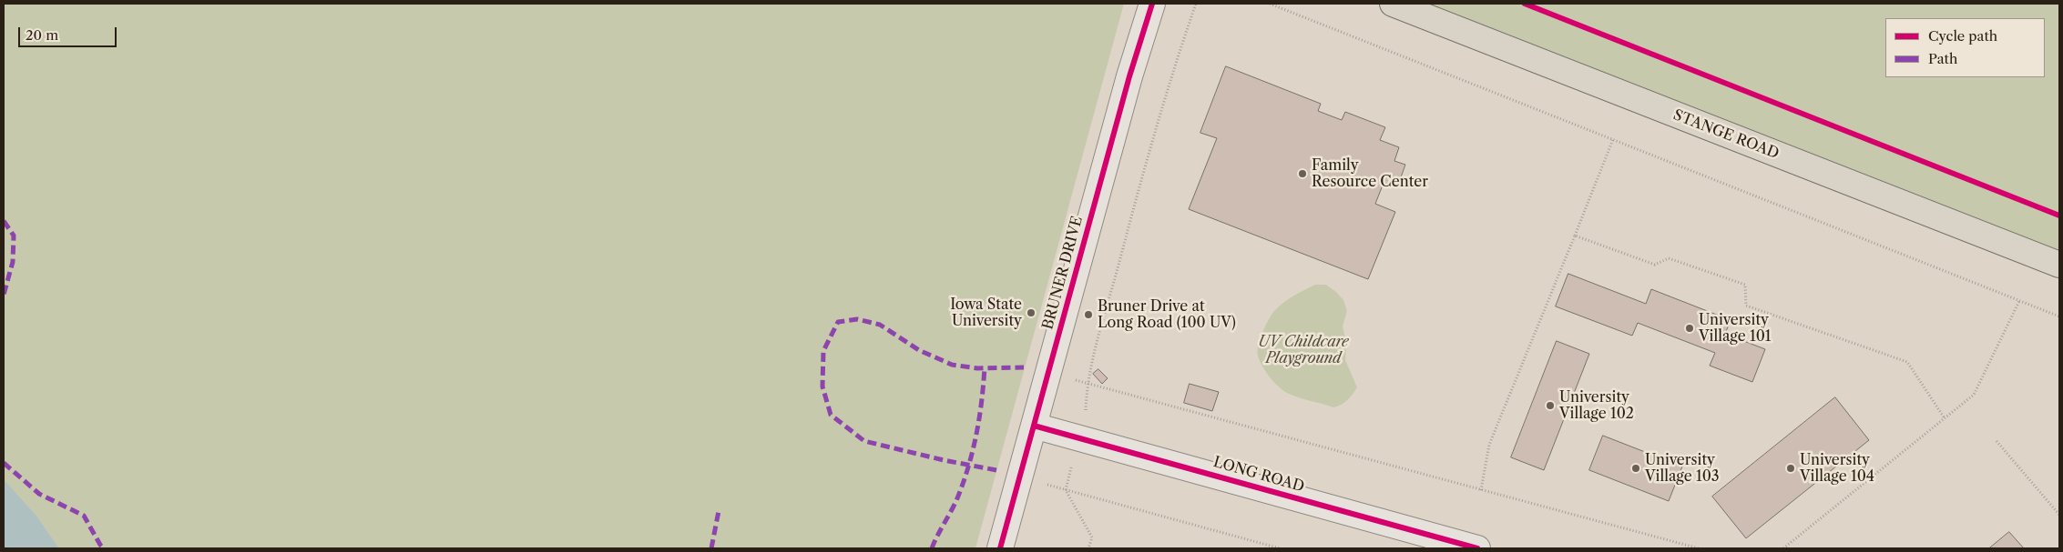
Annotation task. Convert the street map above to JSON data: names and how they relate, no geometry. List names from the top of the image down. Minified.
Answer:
{"streets":{"main road":["STANGE ROAD"],"street":["BRUNER DRIVE","LONG ROAD"]},"crossings":[["BRUNER DRIVE","LONG ROAD"]],"parks":["UV Childcare Playground"],"places":["Family Resource Center","Iowa State University","Bruner Drive at Long Road (100 UV)","University Village 101","University Village 102","University Village 103","University Village 104"],"legend":["Cycle path","Path"],"scale_bar":"20 m"}
